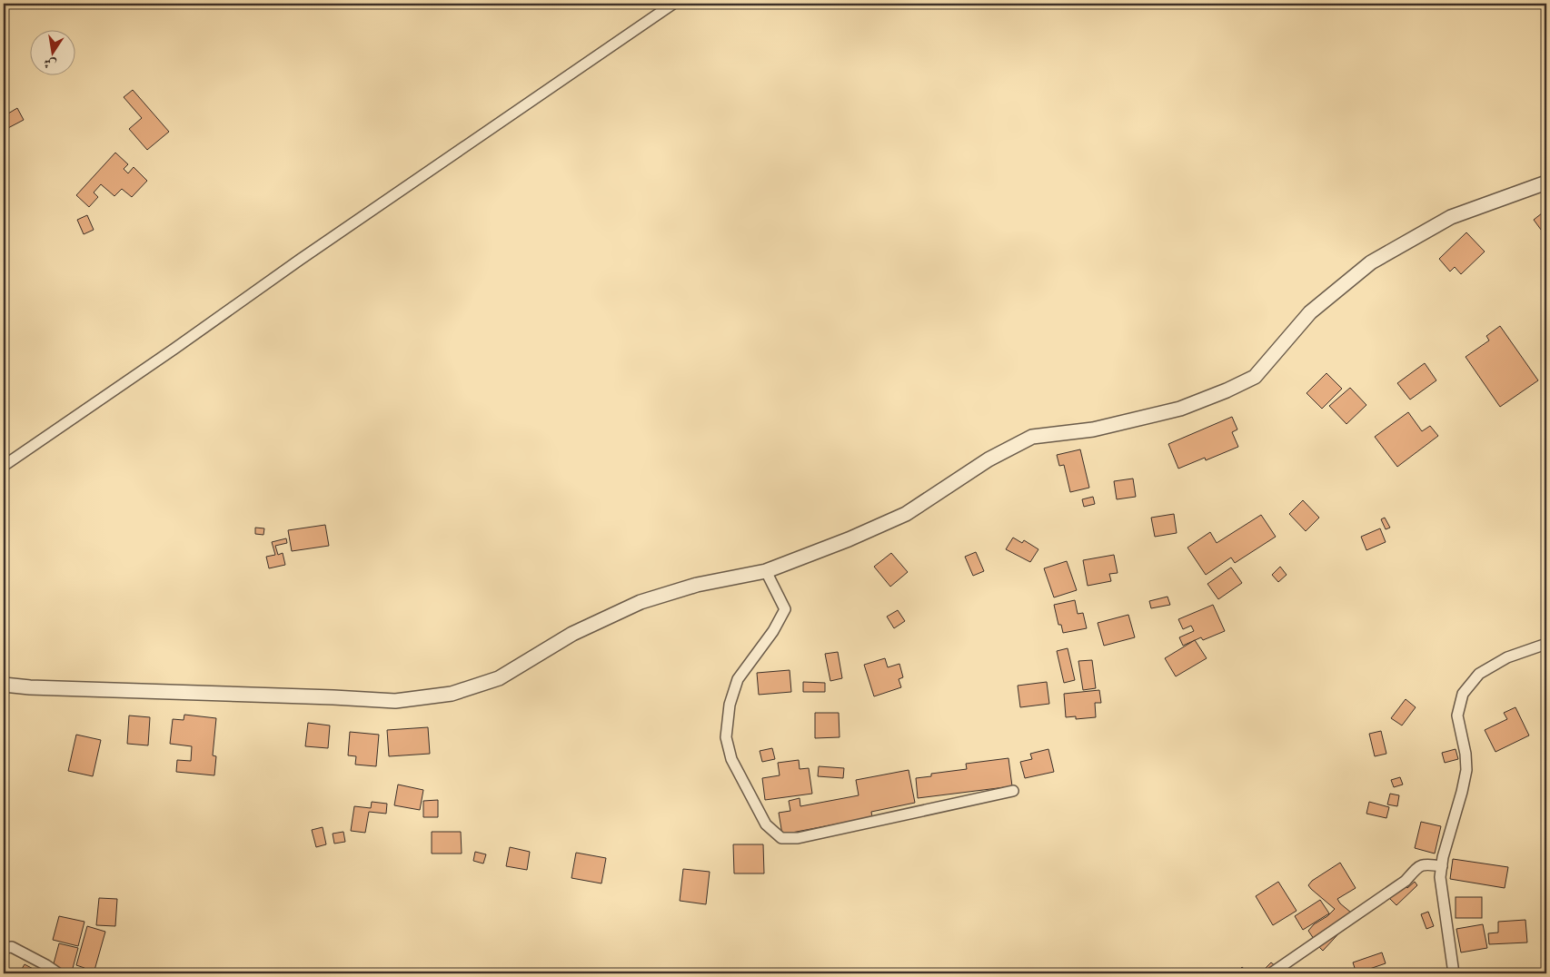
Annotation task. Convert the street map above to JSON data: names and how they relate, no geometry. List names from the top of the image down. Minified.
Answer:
{"north":"bottom"}
